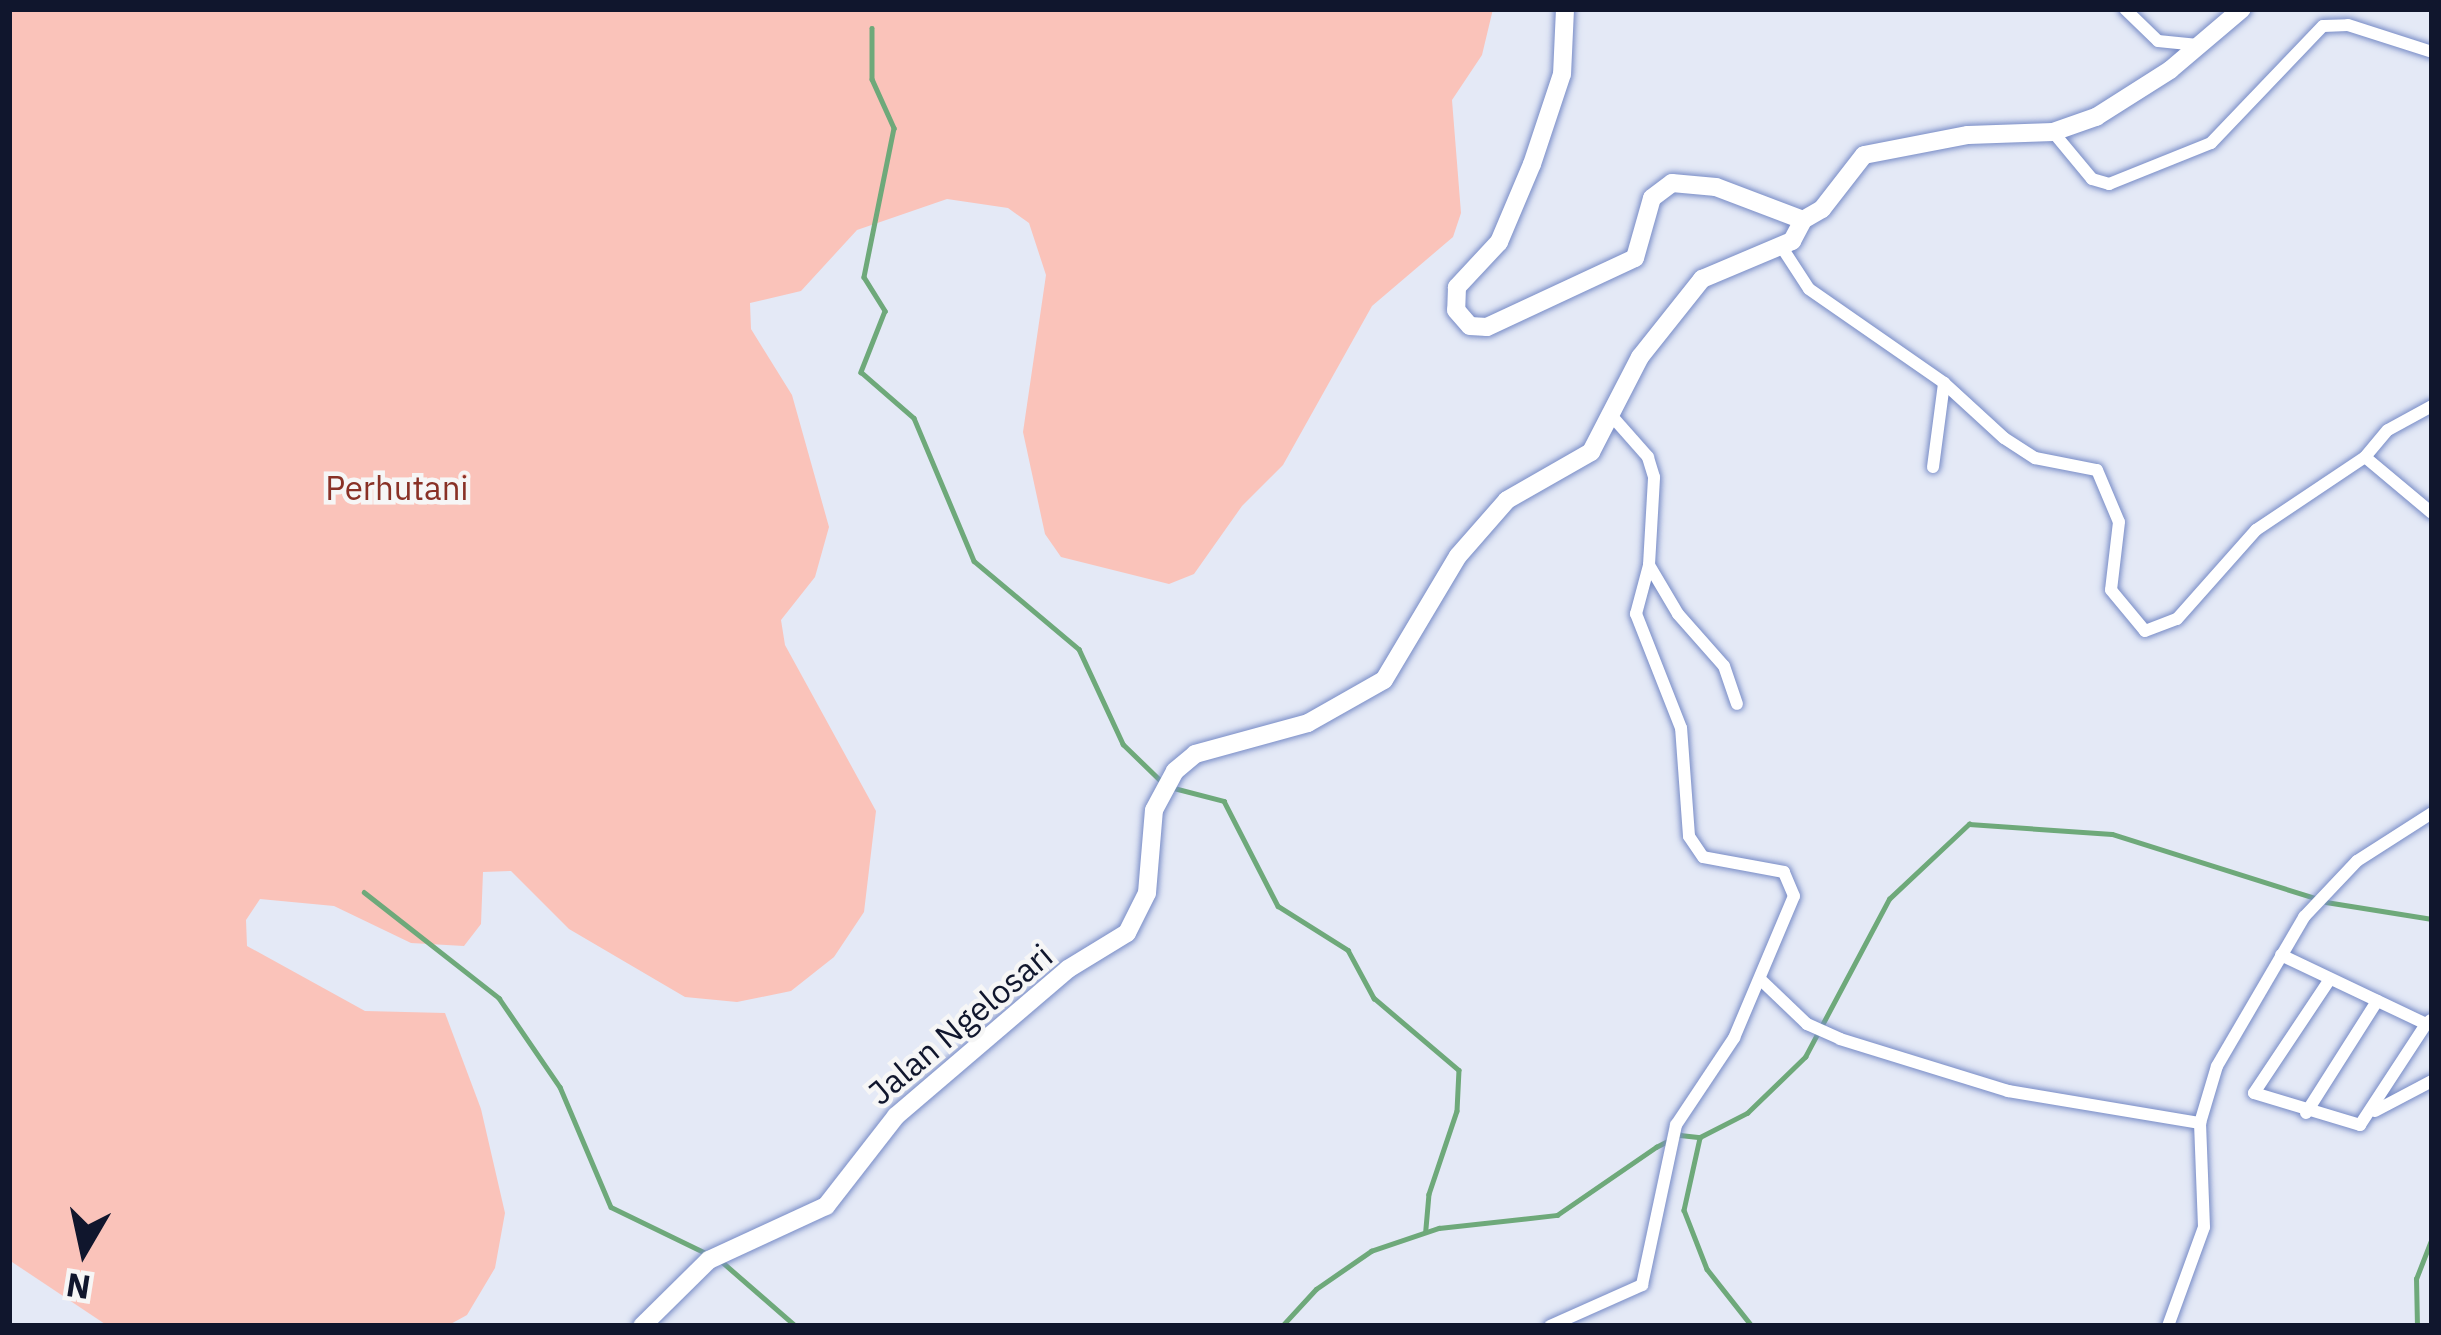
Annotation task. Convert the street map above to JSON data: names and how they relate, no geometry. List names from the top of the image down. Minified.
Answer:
{"streets":{"street":["Jalan Ngelosari"]},"parks":["Perhutani"],"north":"bottom"}
